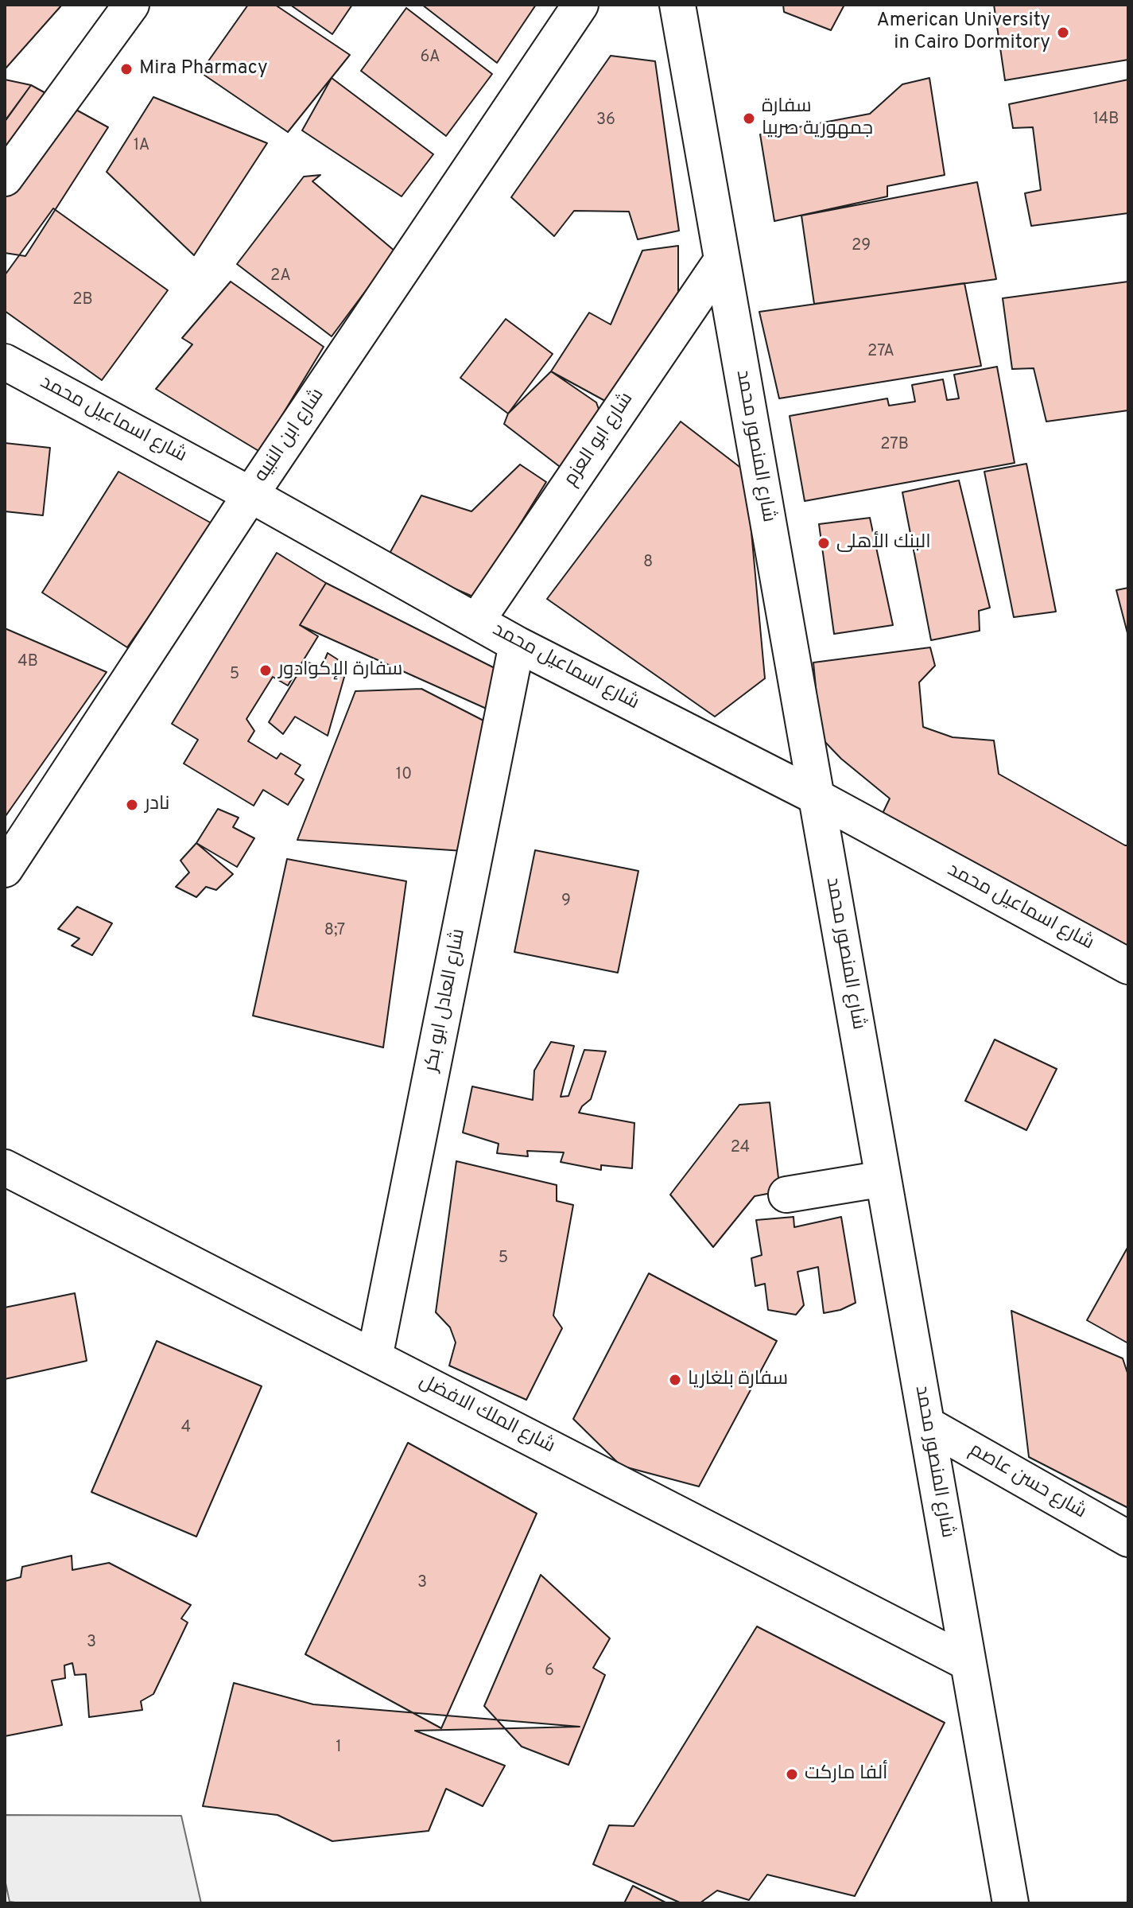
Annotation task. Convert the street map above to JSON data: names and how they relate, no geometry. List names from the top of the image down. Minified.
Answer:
{"streets":{"street":["شارع اسماعيل محمد","شارع ابن النبيه","شارع ابو العزم","شارع المنصور محمد","شارع العادل ابو بكر","شارع الملك الافضل","شارع حسن عاصم"]},"crossings":[["شارع اسماعيل محمد","شارع ابن النبيه"],["شارع اسماعيل محمد","شارع ابو العزم"],["شارع اسماعيل محمد","شارع المنصور محمد"],["شارع اسماعيل محمد","شارع العادل ابو بكر"],["شارع ابو العزم","شارع المنصور محمد"],["شارع المنصور محمد","شارع الملك الافضل"],["شارع المنصور محمد","شارع حسن عاصم"],["شارع العادل ابو بكر","شارع الملك الافضل"]],"places":["American University in Cairo Dormitory","Mira Pharmacy","سفارة جمهورية صربيا","البنك الأهلى","سفارة الإكوادور","نادر","سفارة بلغاريا","ألفا ماركت"],"house_numbers":["6A","14B","36","1A","29","2A","2B","27A","27B","8","4B","5","10","9","8;7","24","5","4","3","3","6","1"]}
